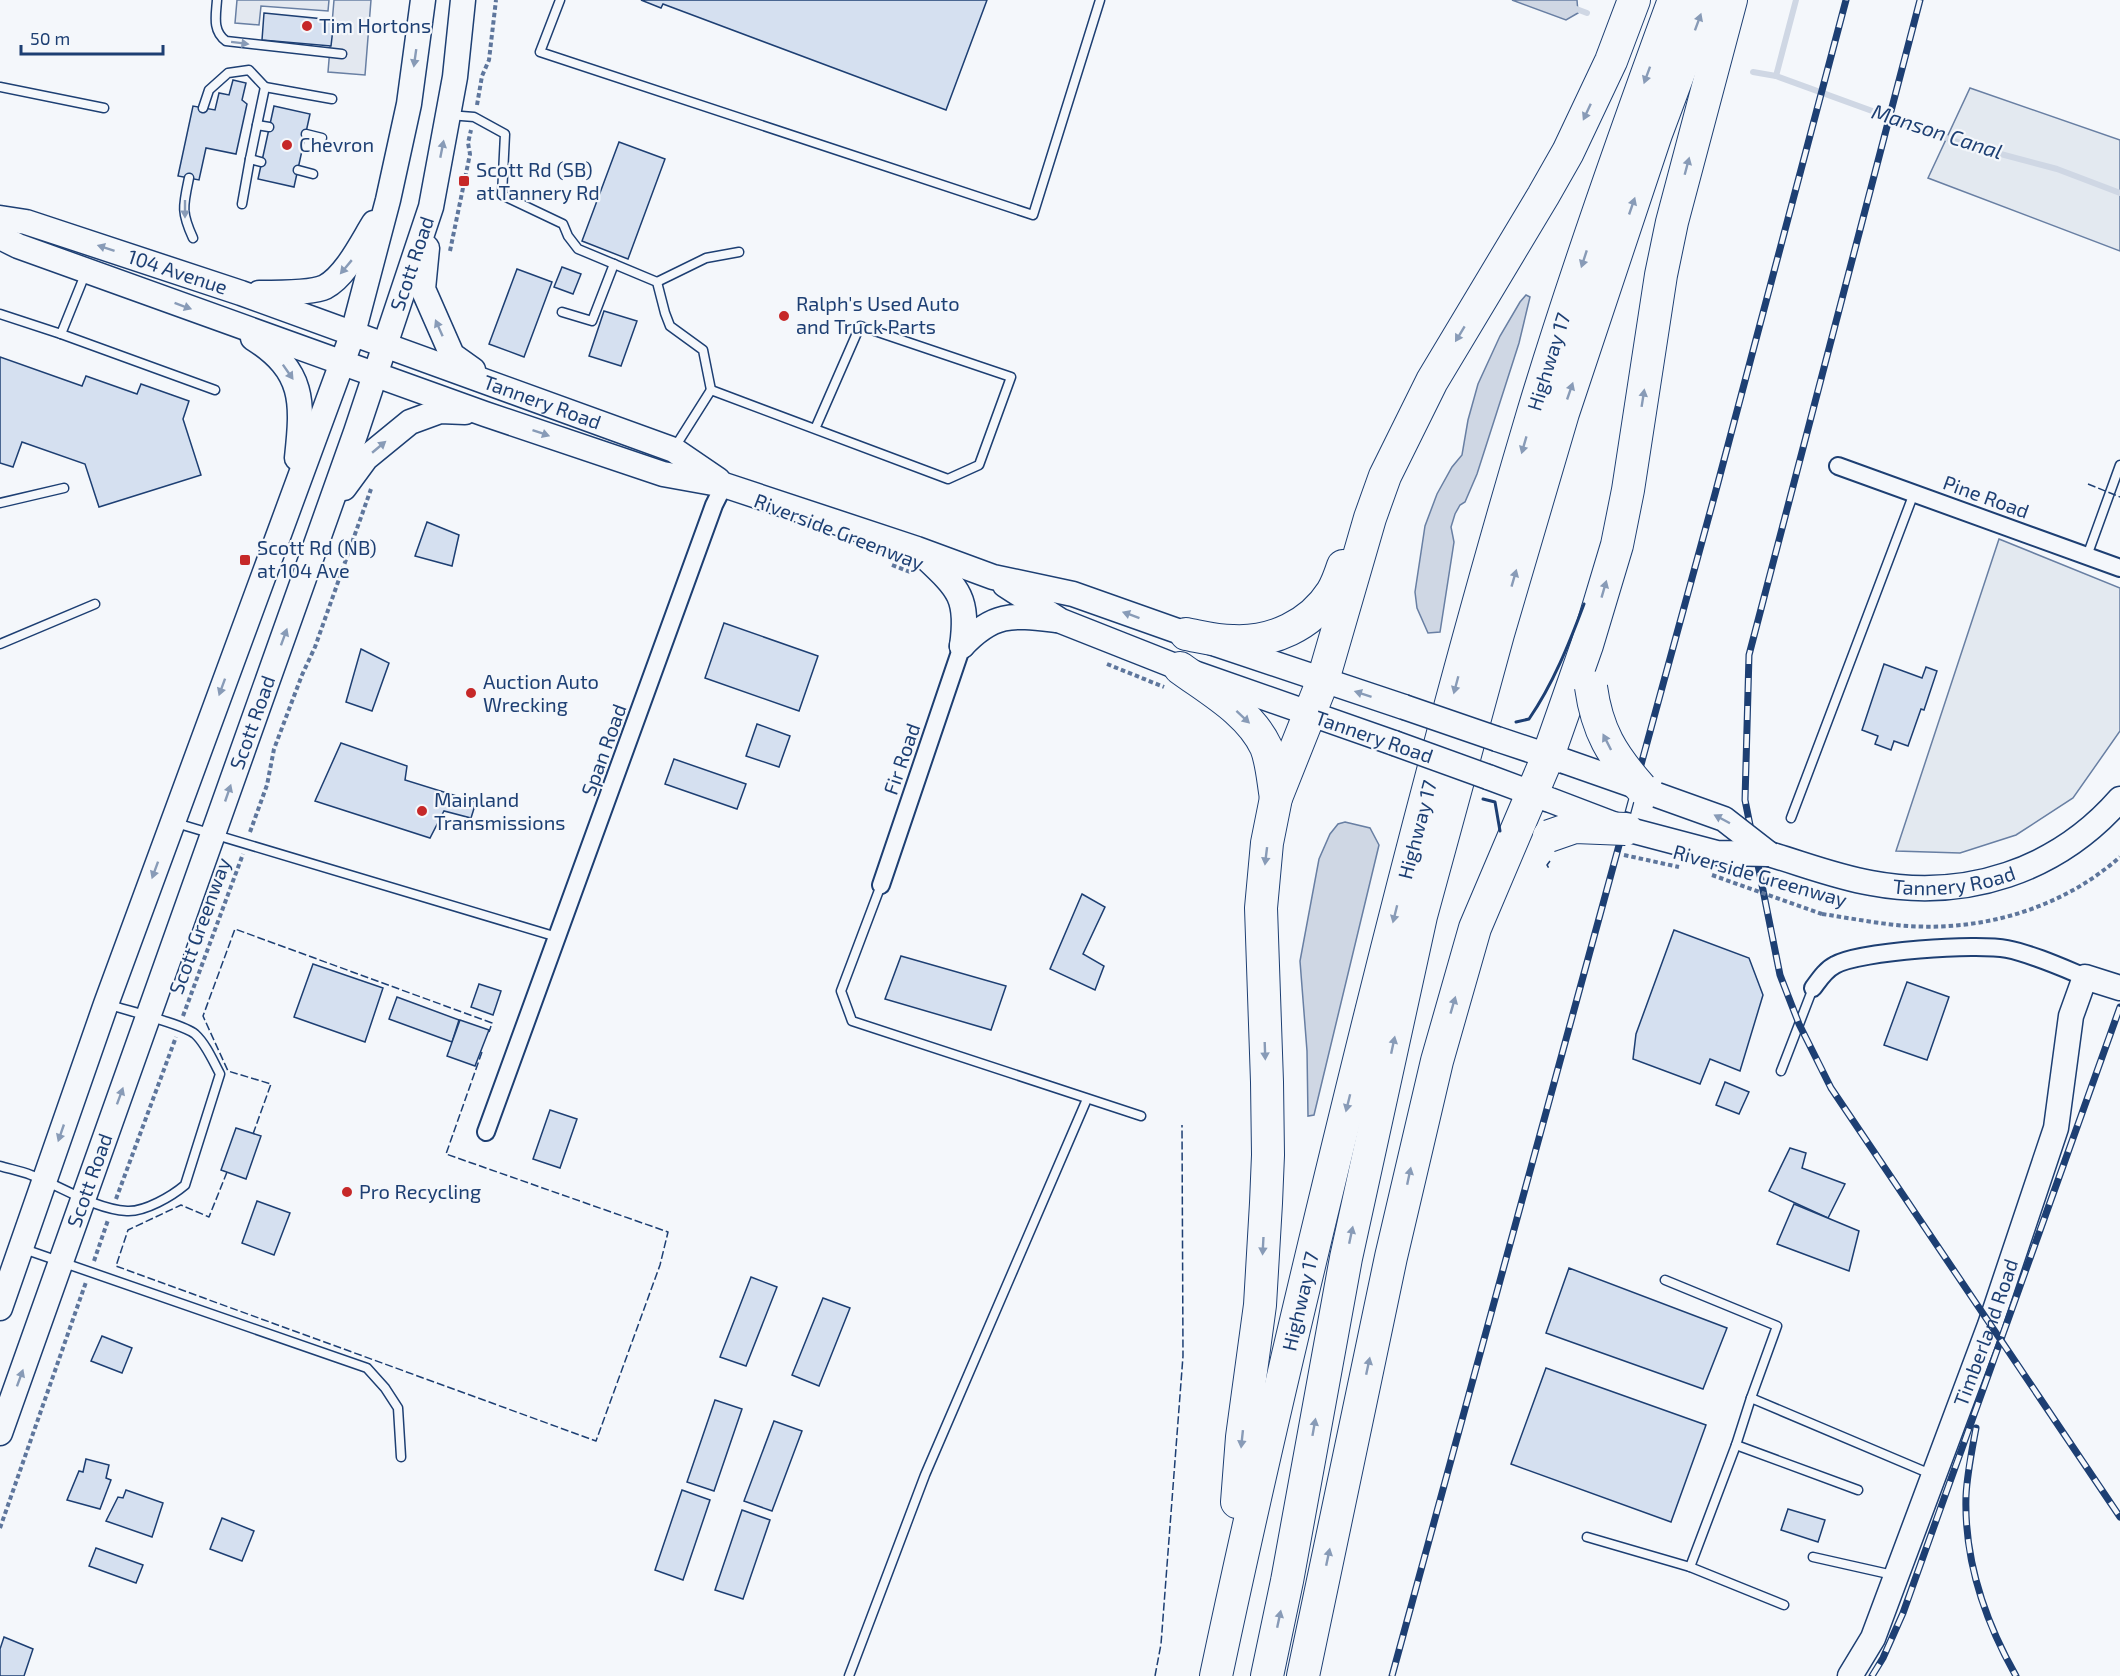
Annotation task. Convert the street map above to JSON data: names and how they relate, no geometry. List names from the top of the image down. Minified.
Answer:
{"streets":{"highway":["Highway 17"],"main road":["Scott Road","104 Avenue","Tannery Road","Timberland Road"],"street":["Pine Road","Span Road","Fir Road"],"path":["Riverside Greenway","Scott Greenway"]},"crossings":[["Scott Road","104 Avenue"],["Scott Road","Tannery Road"],["104 Avenue","Tannery Road"],["Tannery Road","Riverside Greenway"],["Tannery Road","Span Road"]],"water":["Manson Canal"],"places":{"other":["Tim Hortons","Chevron","Ralph's Used Auto and Truck Parts","Auction Auto Wrecking","Mainland Transmissions","Pro Recycling"],"transit":["Scott Rd (SB) at Tannery Rd","Scott Rd (NB) at 104 Ave"]},"scale_bar":"50 m"}
